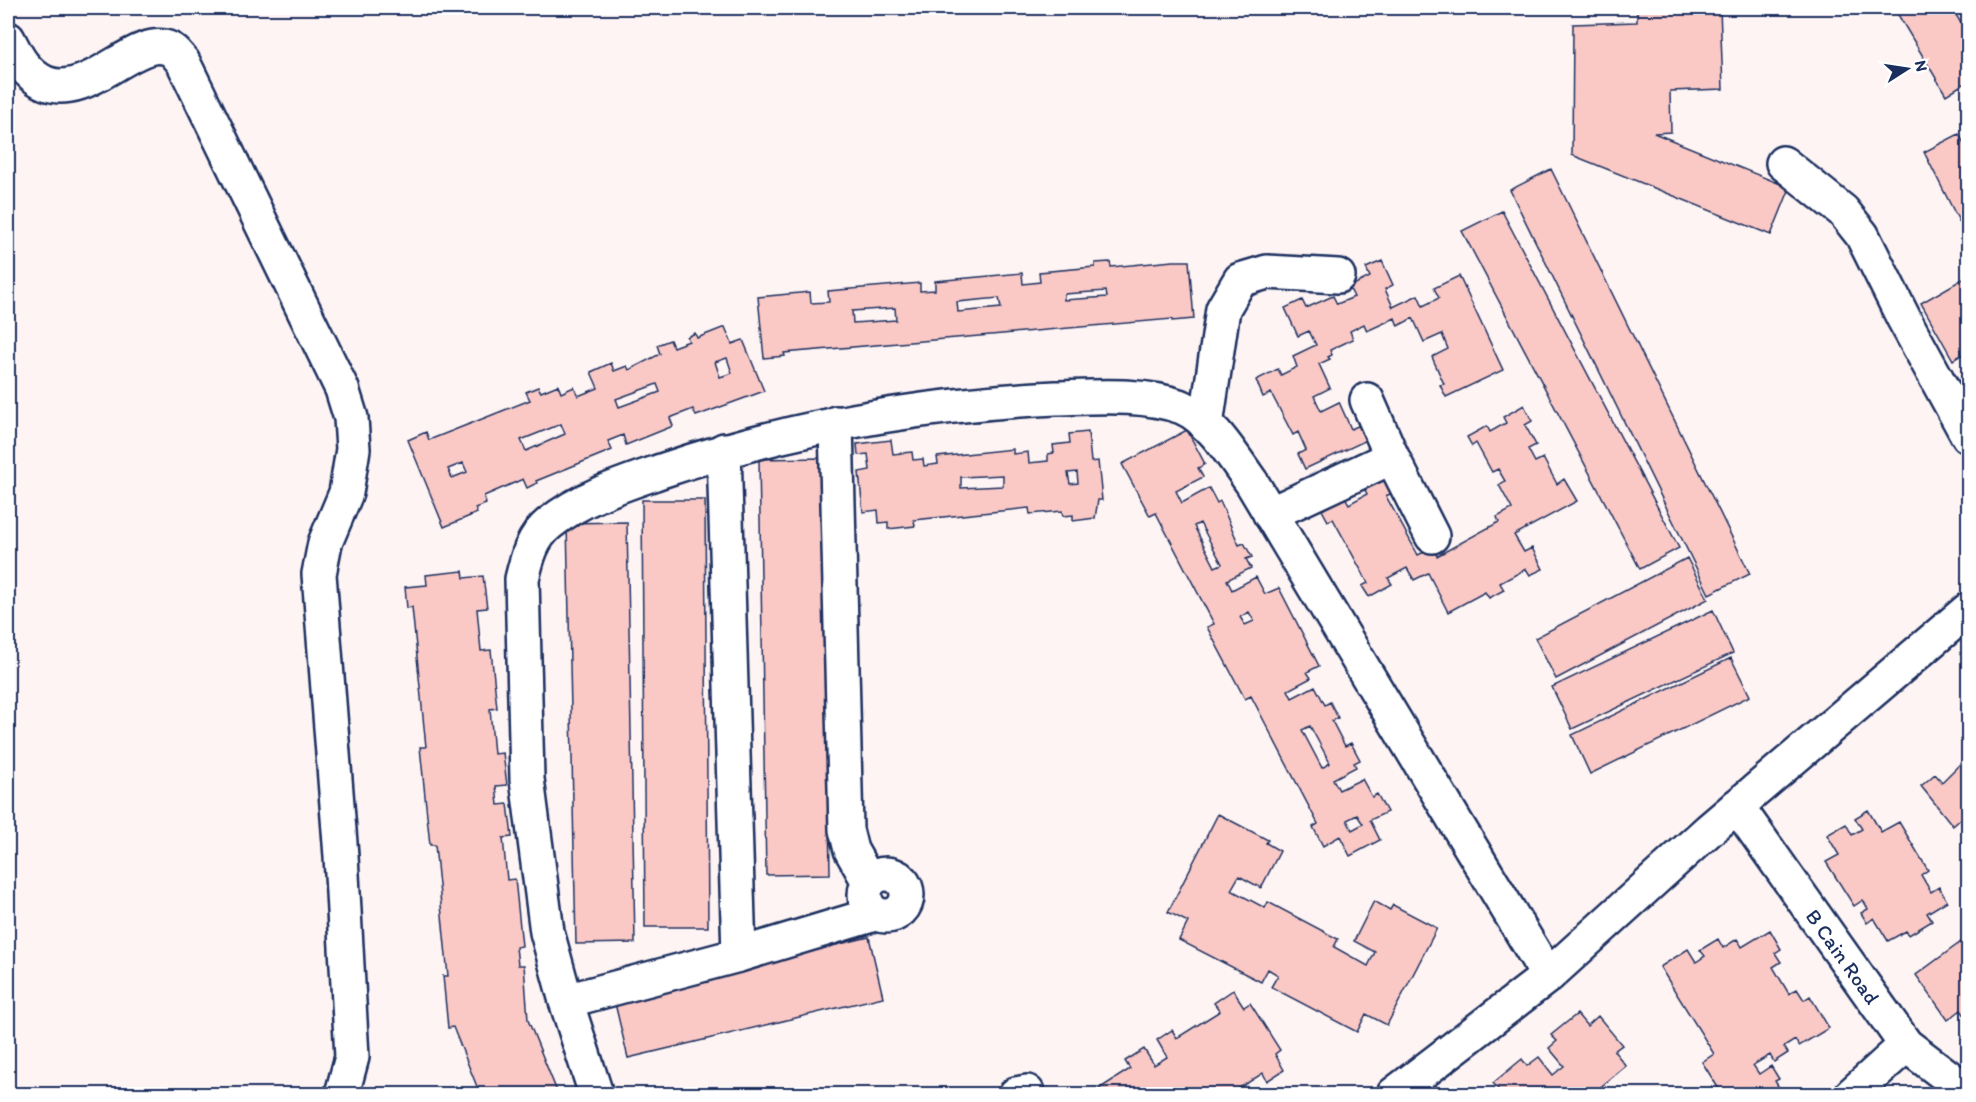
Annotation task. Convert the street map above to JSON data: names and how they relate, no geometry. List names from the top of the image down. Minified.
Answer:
{"streets":{"street":["B Cain Road"]},"north":"right"}
